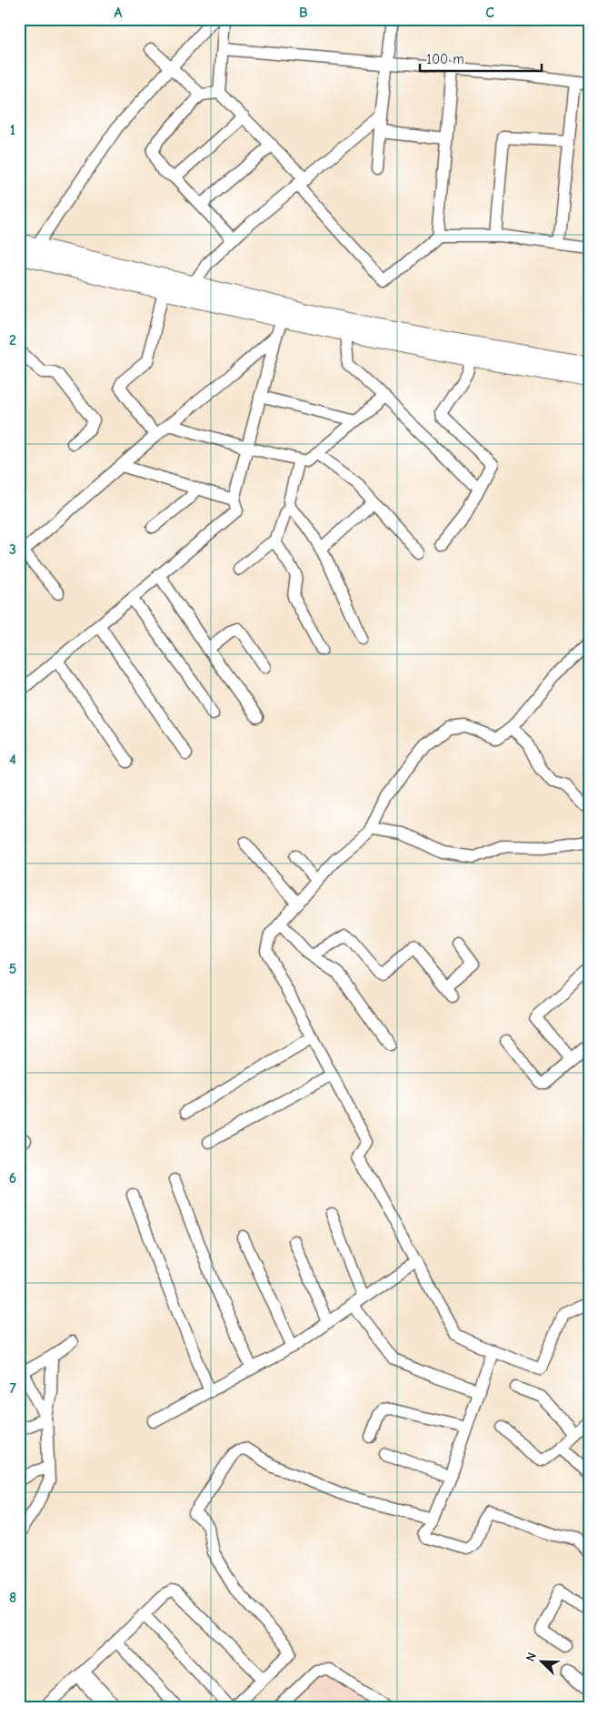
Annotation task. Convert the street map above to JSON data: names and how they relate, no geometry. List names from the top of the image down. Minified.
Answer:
{"scale_bar":"100 m","north":"top left","grid":{"columns":["A","B","C"],"rows":["1","2","3","4","5","6","7","8"]}}
